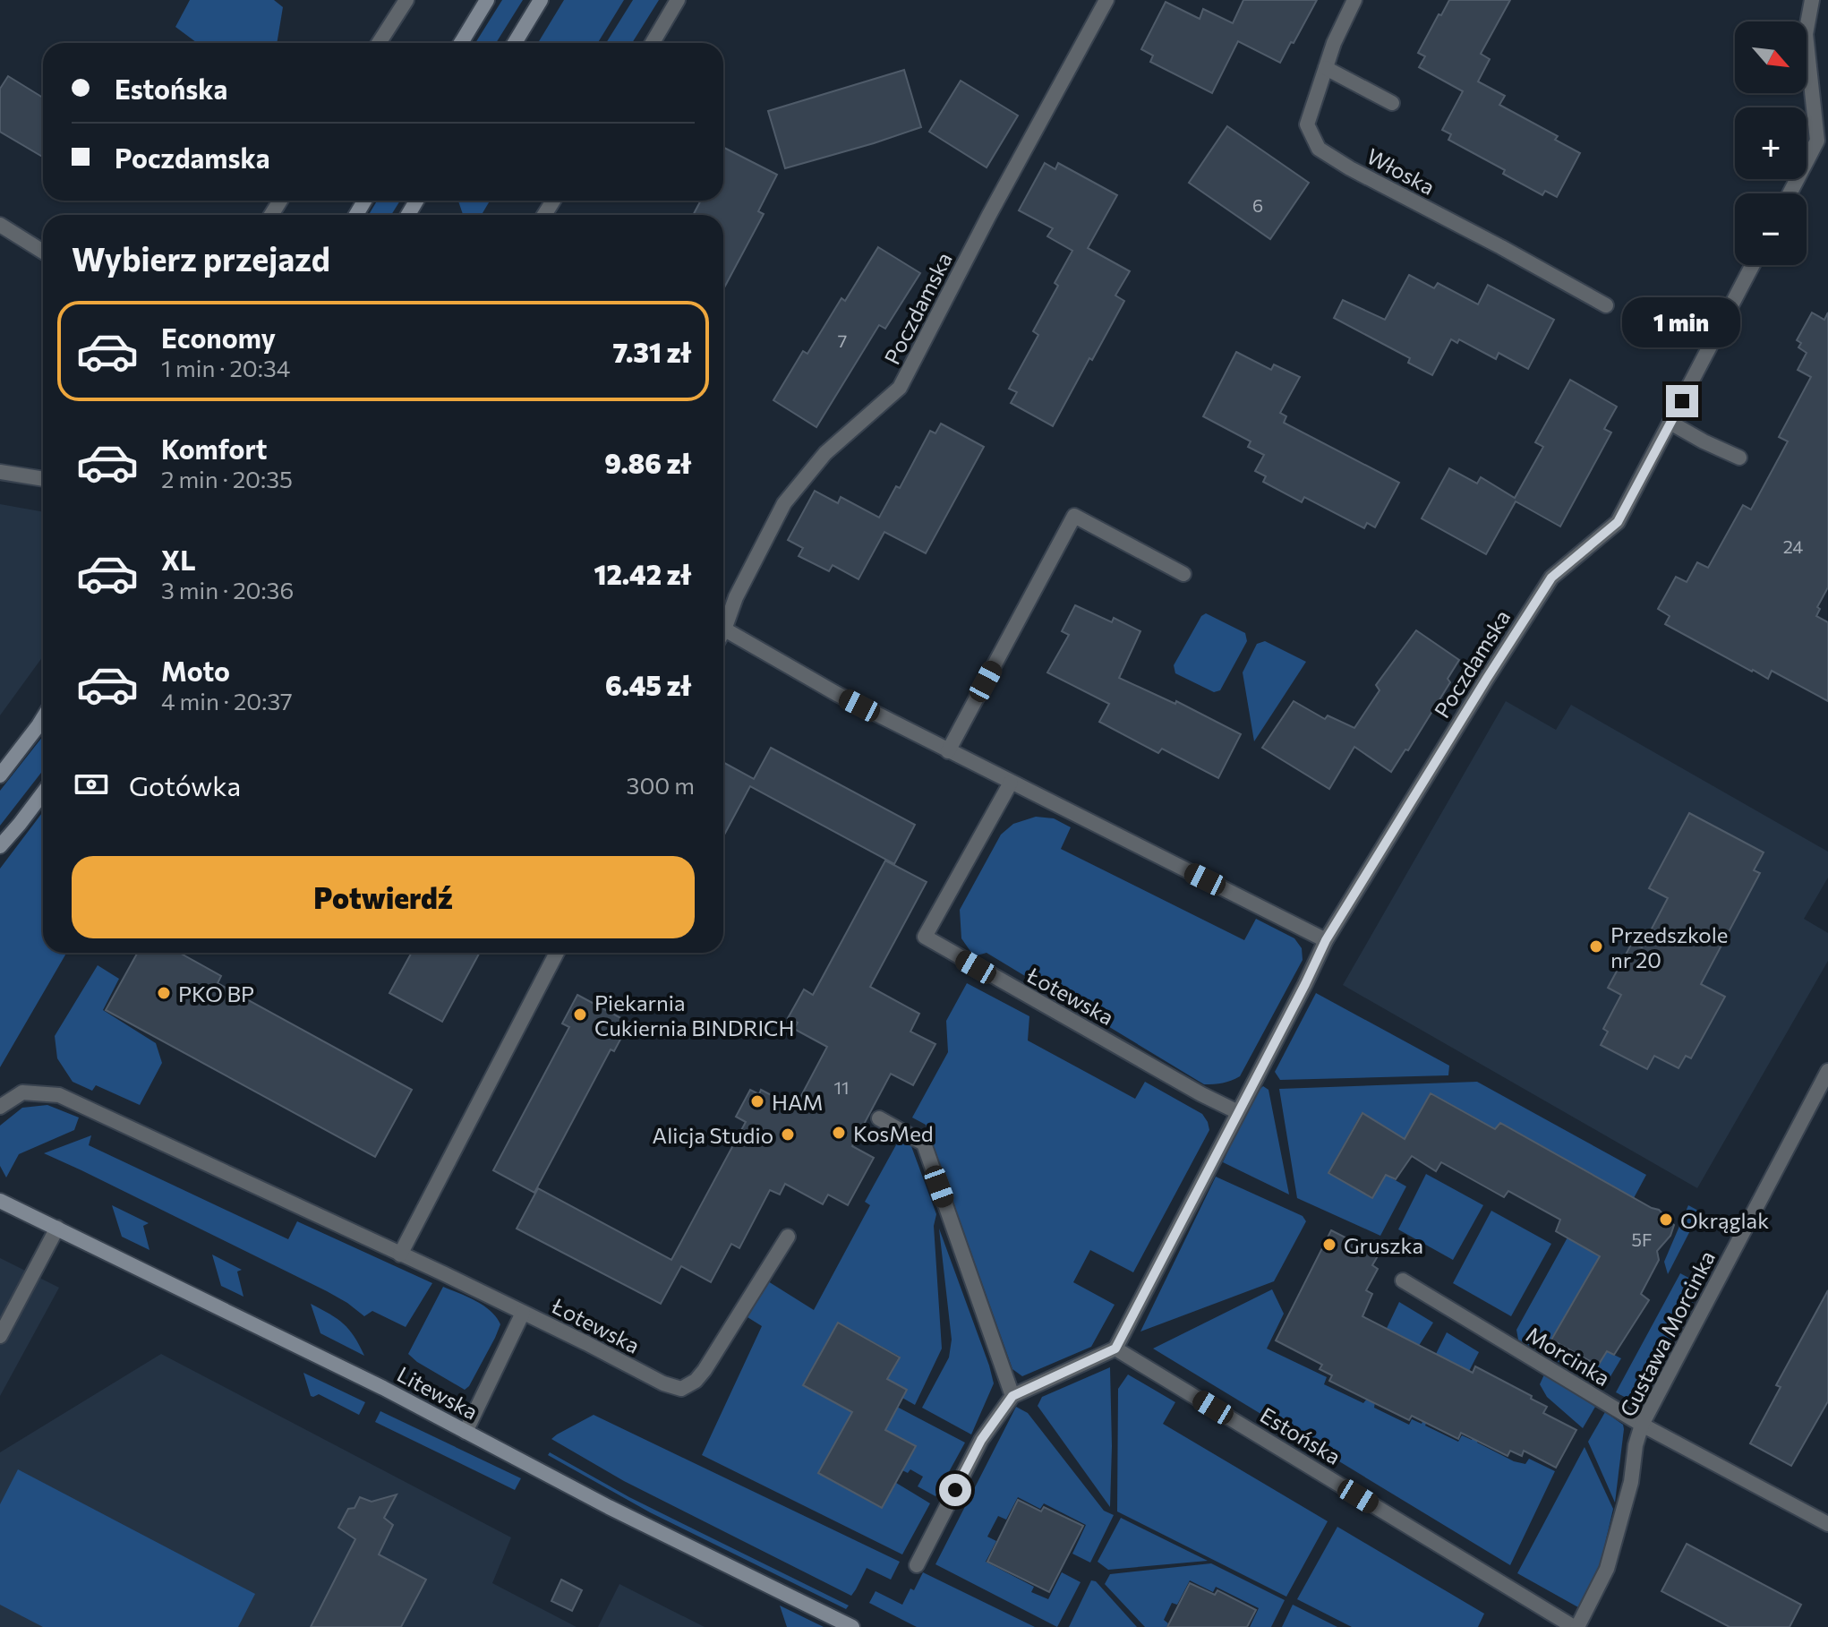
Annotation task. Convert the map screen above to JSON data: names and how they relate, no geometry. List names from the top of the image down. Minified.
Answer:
{"streets":{"street":["Włoska","Poczdamska","Łotewska","Gustawa Morcinka","Morcinka","Litewska","Estońska"]},"crossings":[["Poczdamska","Łotewska"],["Gustawa Morcinka","Morcinka"],["Gustawa Morcinka","Estońska"]],"places":["Przedszkole nr 20","PKO BP","Piekarnia Cukiernia BINDRICH","HAM","KosMed","Alicja Studio","Okrąglak","Gruszka"],"house_numbers":["6","7","24","11","5F"],"north":"bottom right","page":{"map_buttons":["+","−"],"banner":["Estońska","Poczdamska"],"heading":"Wybierz przejazd","bubble":"1 min","list":[{"name":"Economy","note":"1 min · 20:34","value":"7.31 zł"},{"name":"Komfort","note":"2 min · 20:35","value":"9.86 zł"},{"name":"XL","note":"3 min · 20:36","value":"12.42 zł"},{"name":"Moto","note":"4 min · 20:37","value":"6.45 zł"}],"pay":["Gotówka","300 m"],"buttons":"Potwierdź"}}
